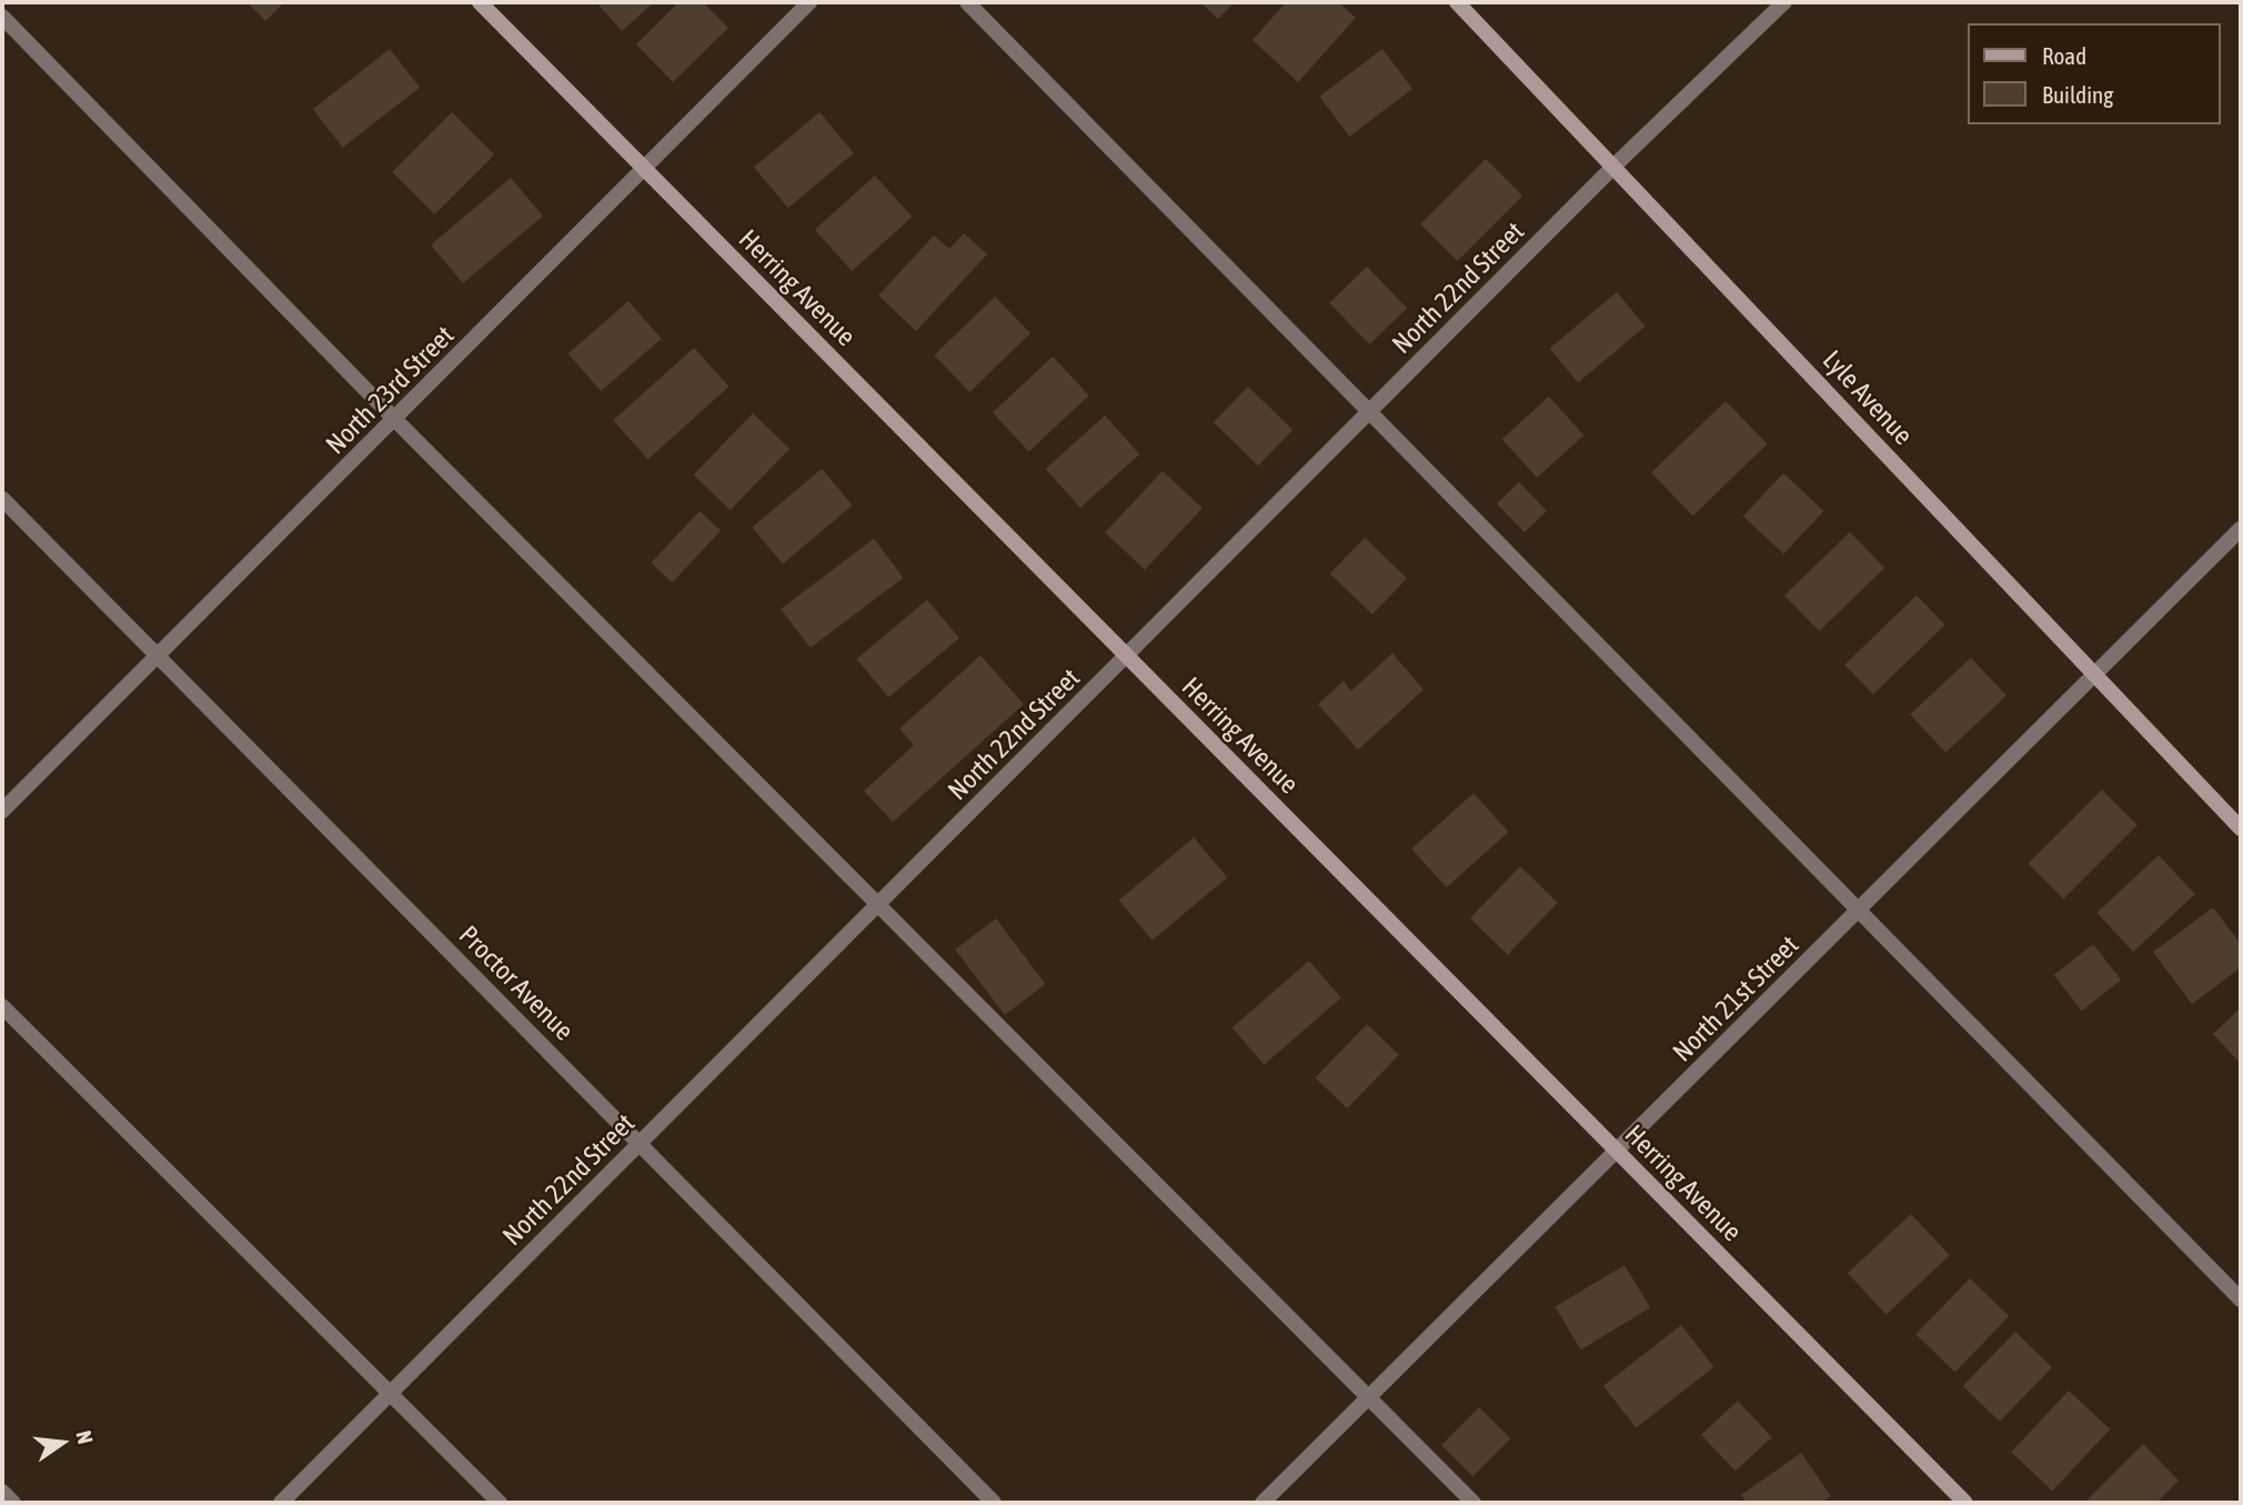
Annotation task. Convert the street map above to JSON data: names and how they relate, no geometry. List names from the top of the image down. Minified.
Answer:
{"streets":{"main road":["Herring Avenue","Lyle Avenue"],"street":["North 22nd Street","North 23rd Street","Proctor Avenue","North 21st Street"]},"crossings":[["Herring Avenue","North 22nd Street"],["Herring Avenue","North 23rd Street"],["Herring Avenue","North 21st Street"],["North 22nd Street","Lyle Avenue"],["North 22nd Street","Proctor Avenue"],["North 23rd Street","Proctor Avenue"],["Lyle Avenue","North 21st Street"]],"legend":["Road","Building"],"north":"right"}
